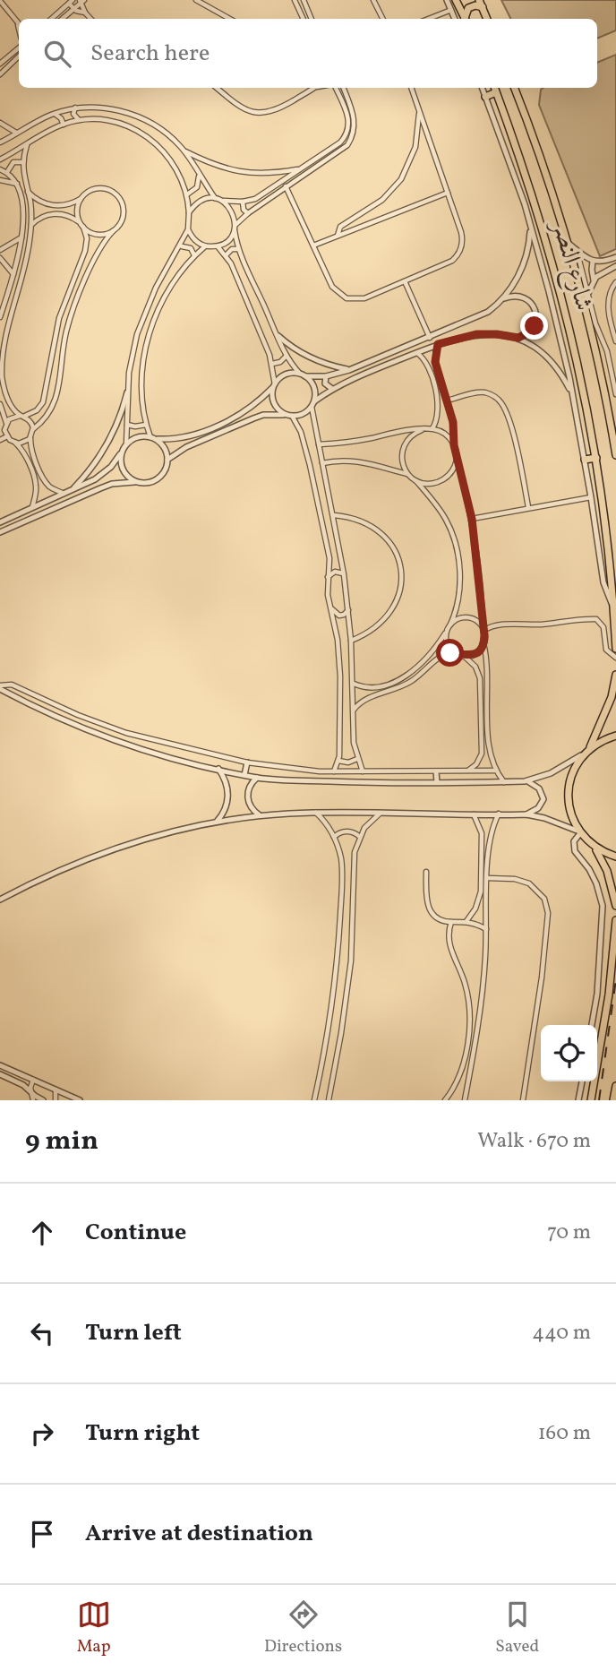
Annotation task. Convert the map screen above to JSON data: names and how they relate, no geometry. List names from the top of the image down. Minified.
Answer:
{"streets":{"main road":["شارع النصر"]},"page":{"search":"Search here","heading":["9 min","Walk · 670 m"],"list":[["Continue","70 m"],["Turn left","440 m"],["Turn right","160 m"],"Arrive at destination"],"nav":["Map","Directions","Saved"]}}
